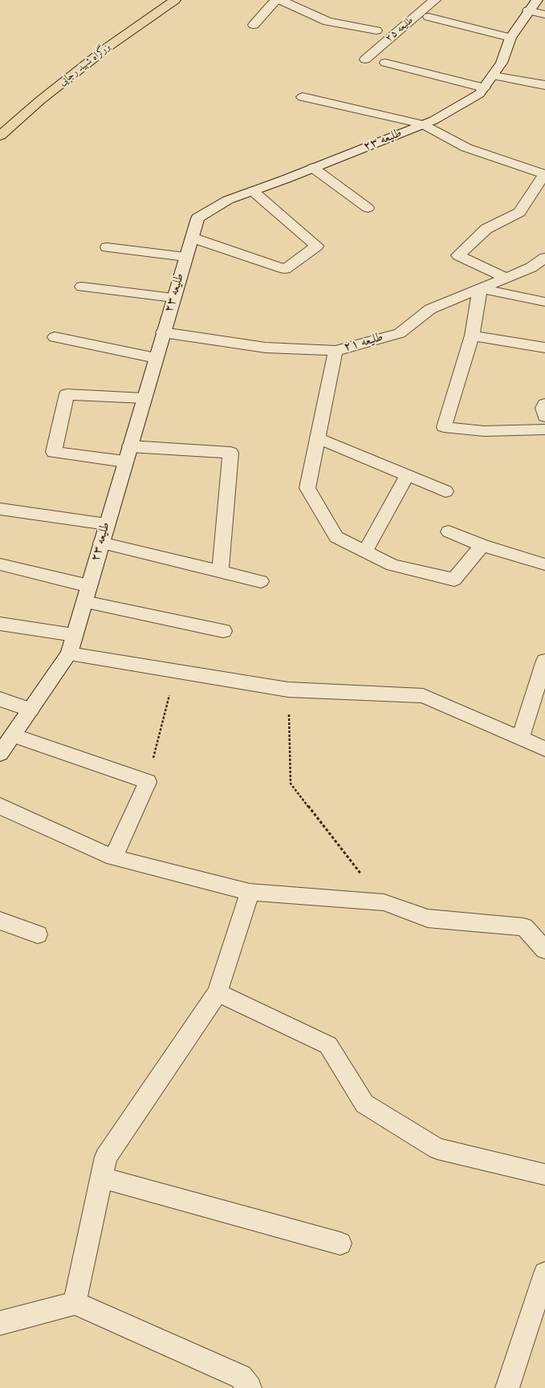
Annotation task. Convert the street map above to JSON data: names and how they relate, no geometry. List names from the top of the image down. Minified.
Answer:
{"streets":{"highway":["بزرگراه شهید رجایی"],"street":["طلیعه ۲۵","طلیعه ۲۳","طلیعه ۲۱"]},"crossings":[["طلیعه ۲۳","طلیعه ۲۱"]]}
